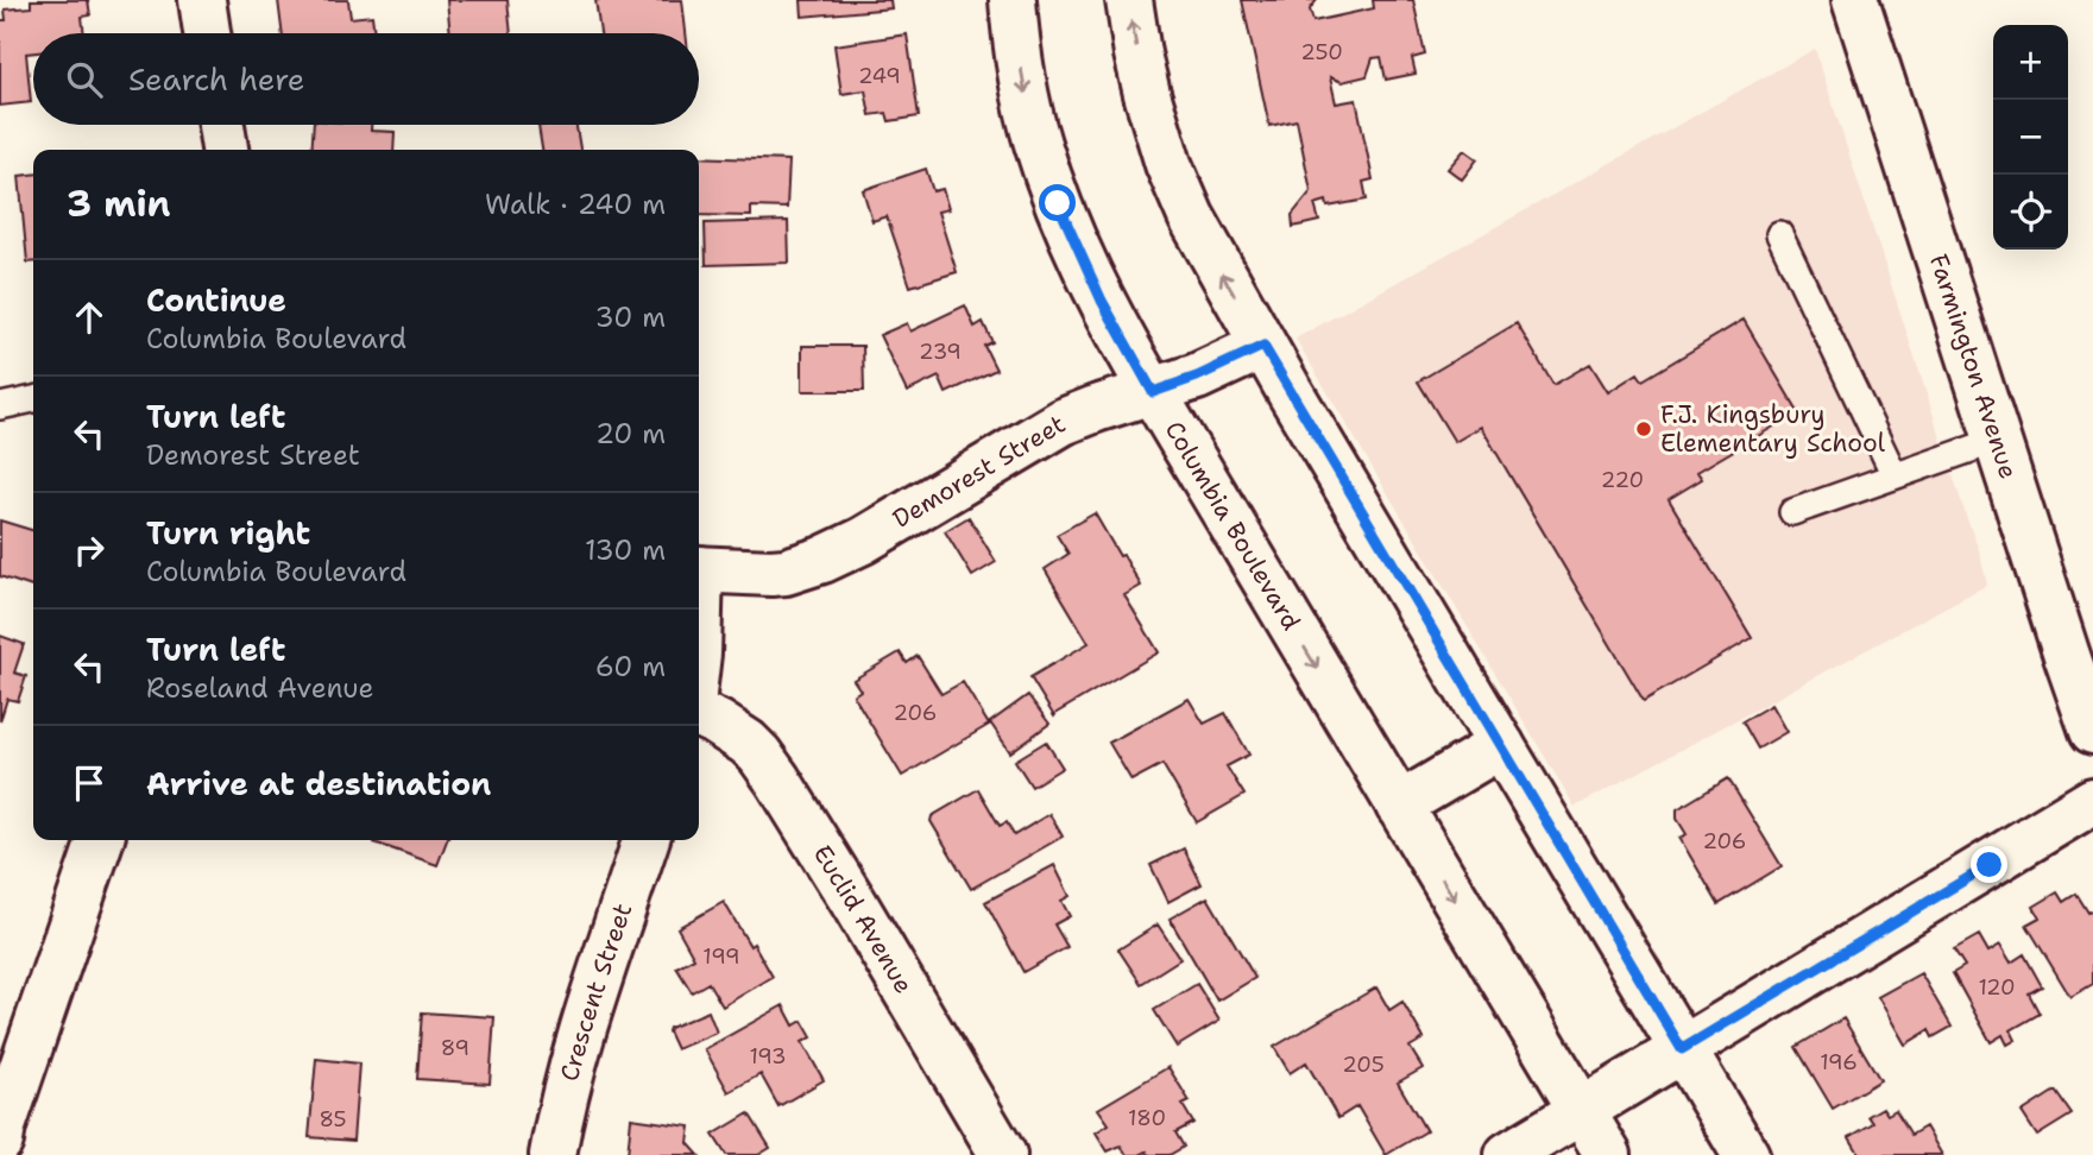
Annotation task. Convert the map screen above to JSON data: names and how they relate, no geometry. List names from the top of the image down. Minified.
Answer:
{"streets":{"street":["Farmington Avenue","Demorest Street","Columbia Boulevard","Euclid Avenue","Crescent Street"]},"crossings":[["Demorest Street","Columbia Boulevard"]],"places":["F.J. Kingsbury Elementary School"],"house_numbers":["250","249","239","220","206","206","199","120","89","193","196","205","180","85"],"page":{"map_buttons":["+","−"],"search":"Search here","heading":["3 min","Walk · 240 m"],"list":[["Continue","Columbia Boulevard","30 m"],["Turn left","Demorest Street","20 m"],["Turn right","Columbia Boulevard","130 m"],["Turn left","Roseland Avenue","60 m"],"Arrive at destination"]}}
